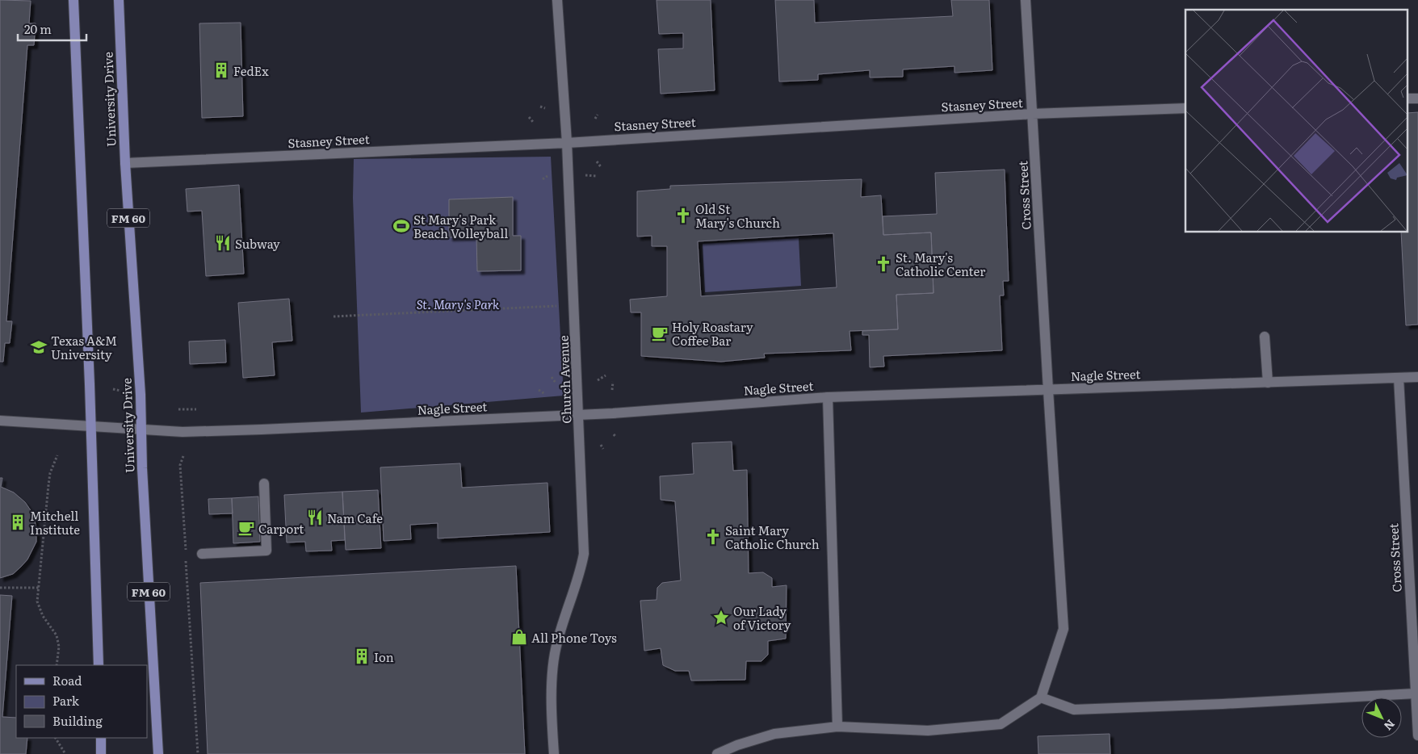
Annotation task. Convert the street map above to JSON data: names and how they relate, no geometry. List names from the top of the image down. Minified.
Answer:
{"streets":{"main road":["University Drive","FM 60"],"street":["Stasney Street","Cross Street","Nagle Street","Church Avenue"]},"crossings":[["University Drive","Stasney Street"],["University Drive","Nagle Street"],["Stasney Street","Cross Street"],["Stasney Street","Church Avenue"],["Cross Street","Nagle Street"],["Nagle Street","Church Avenue"]],"parks":["St. Mary's Park"],"places":{"building":["FedEx","Mitchell Institute","Ion"],"church":["Old St Mary's Church","St. Mary's Catholic Center","Saint Mary Catholic Church"],"sports":["St Mary's Park Beach Volleyball"],"restaurant":["Subway","Nam Cafe"],"cafe":["Holy Roastary Coffee Bar","Carport"],"school or university":["Texas A&M University"],"place":["Our Lady of Victory"],"shop":["All Phone Toys"]},"legend":["Road","Park","Building"],"scale_bar":"20 m","north":"bottom right"}
